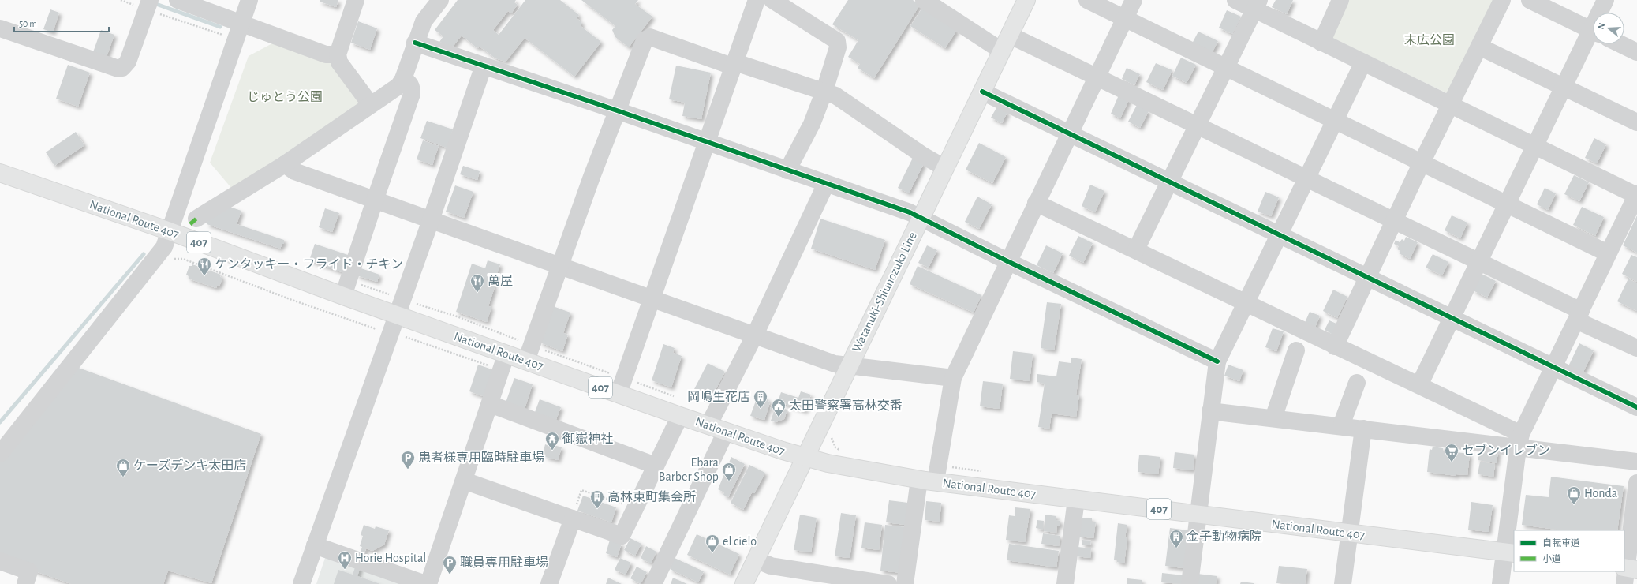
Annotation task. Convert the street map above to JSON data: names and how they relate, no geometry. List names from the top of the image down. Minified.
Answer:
{"streets":{"main road":["National Route 407","407","Watanuki-Shiunozuka Line"]},"crossings":[["National Route 407","Watanuki-Shiunozuka Line"]],"parks":["末広公園","じゅとう公園"],"places":{"restaurant":["ケンタッキー・フライド・チキン","萬屋"],"building":["岡嶋生花店","高林東町集会所","金子動物病院"],"public building":["太田警察署高林交番"],"temple":["御嶽神社"],"supermarket":["セブンイレブン"],"parking":["患者様専用臨時駐車場","職員専用駐車場"],"shop":["ケーズデンキ太田店","Ebara Barber Shop","Honda","el cielo"],"hospital":["Horie Hospital"]},"legend":["自転車道","小道"],"scale_bar":"50 m","north":"left"}
